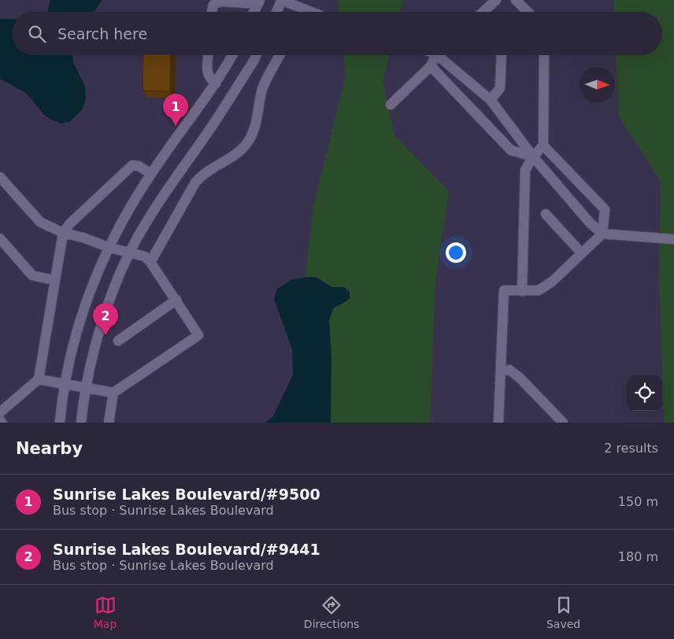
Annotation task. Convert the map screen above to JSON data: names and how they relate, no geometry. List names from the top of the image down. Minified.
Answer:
{"north":"right","page":{"search":"Search here","pins":["1","2"],"heading":["Nearby","2 results"],"list":[{"mark":"1","name":"Sunrise Lakes Boulevard/#9500","note":"Bus stop · Sunrise Lakes Boulevard","value":"150 m"},{"mark":"2","name":"Sunrise Lakes Boulevard/#9441","note":"Bus stop · Sunrise Lakes Boulevard","value":"180 m"}],"nav":["Map","Directions","Saved"]}}
